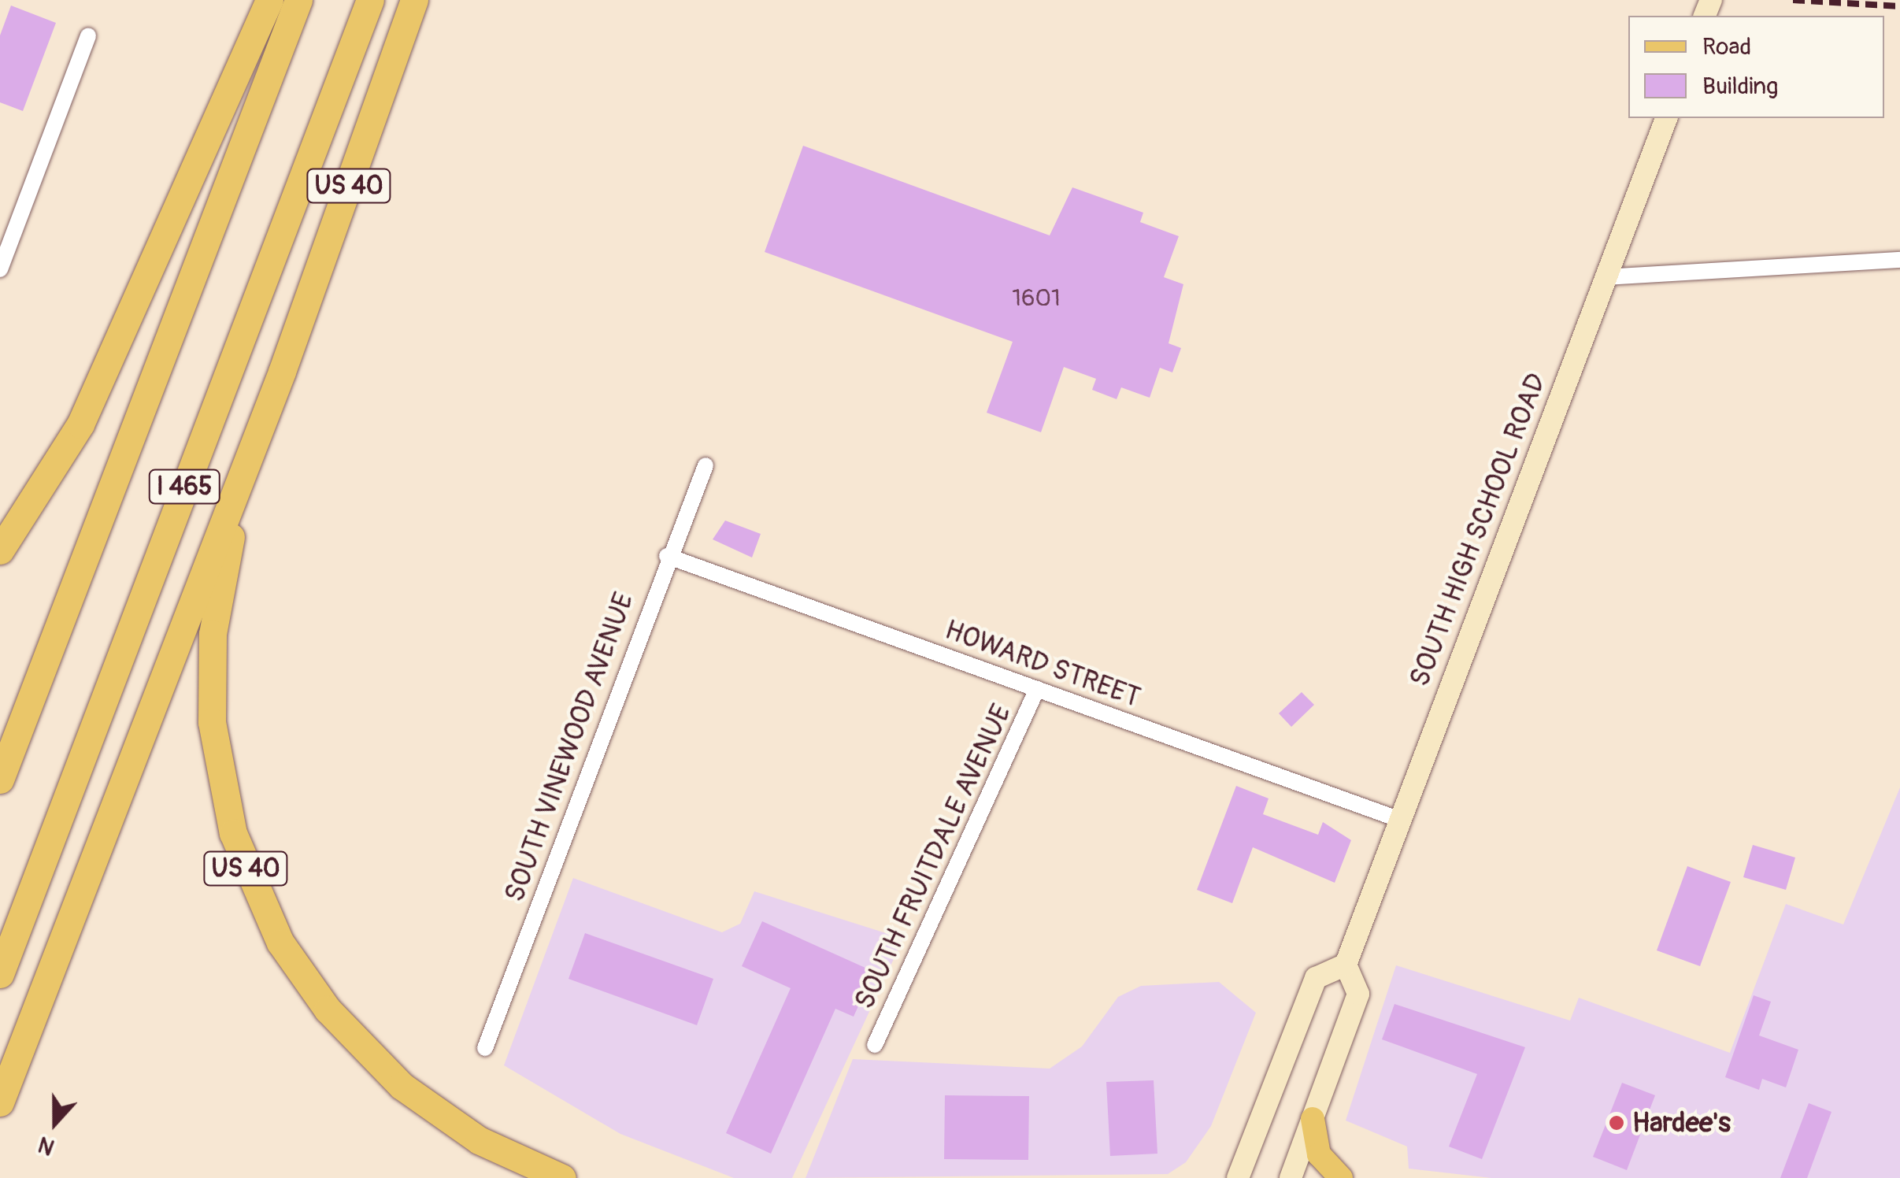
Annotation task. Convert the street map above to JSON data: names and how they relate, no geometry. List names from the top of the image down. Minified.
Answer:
{"streets":{"highway":["US 40","I 465"],"street":["SOUTH HIGH SCHOOL ROAD","HOWARD STREET","SOUTH VINEWOOD AVENUE","SOUTH FRUITDALE AVENUE"]},"crossings":[["SOUTH HIGH SCHOOL ROAD","HOWARD STREET"],["HOWARD STREET","SOUTH VINEWOOD AVENUE"],["HOWARD STREET","SOUTH FRUITDALE AVENUE"]],"places":["Hardee's"],"house_numbers":["1601"],"legend":["Road","Building"],"north":"bottom"}
